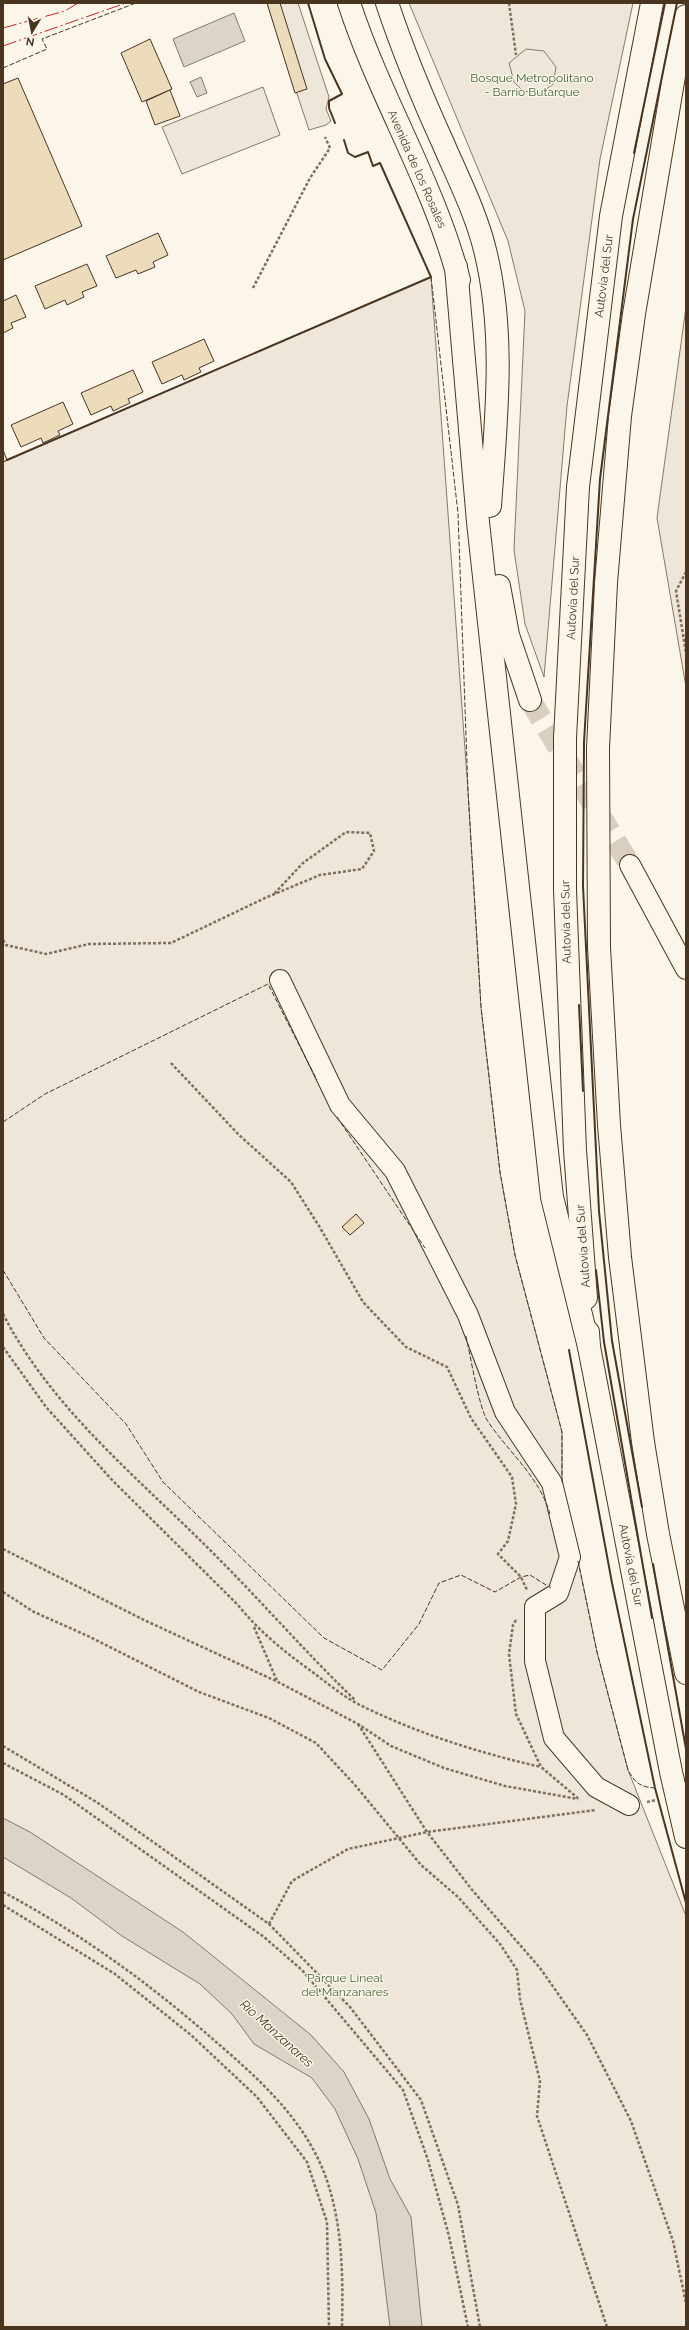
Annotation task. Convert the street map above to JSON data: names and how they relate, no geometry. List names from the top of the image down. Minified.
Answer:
{"streets":{"highway":["Avenida de los Rosales","Autovía del Sur"]},"water":["Río Manzanares"],"parks":["Bosque Metropolitano - Barrio Butarque","Parque Lineal del Manzanares"],"north":"bottom"}
